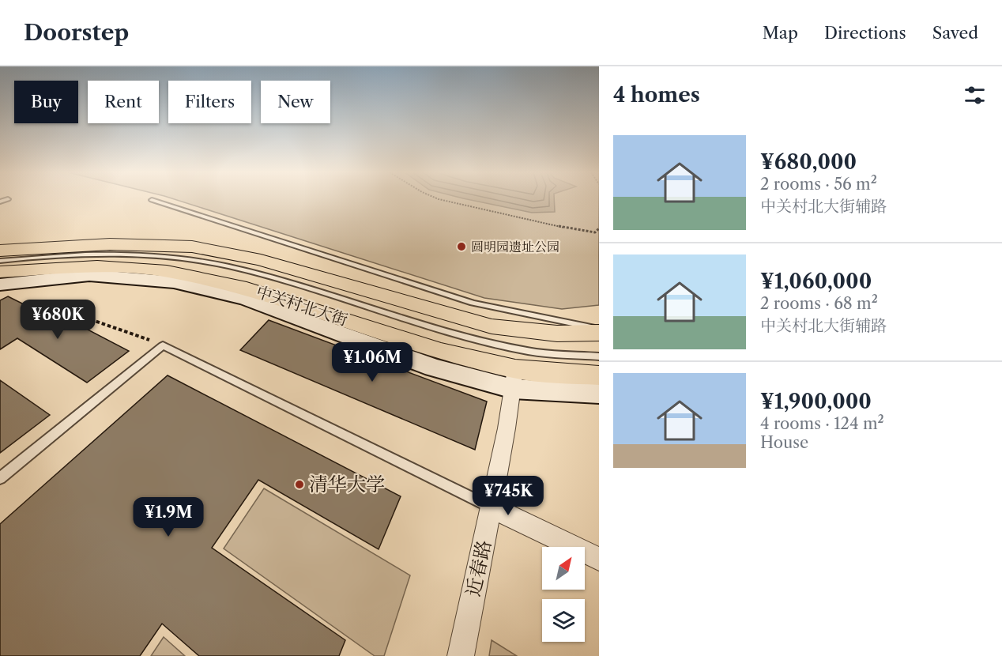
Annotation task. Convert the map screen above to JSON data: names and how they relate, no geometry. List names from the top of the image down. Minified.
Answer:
{"streets":{"main road":["中关村北大街"],"street":["近春路"]},"crossings":[["中关村北大街","近春路"]],"places":["圆明园遗址公园","清华大学"],"north":"top right","page":{"header":"Doorstep","nav":["Map","Directions","Saved"],"heading":"4 homes","chip":["Buy","Rent","Filters","New"],"list":[{"name":"¥680,000","note":"2 rooms · 56 m² · 中关村北大街辅路"},{"name":"¥1,060,000","note":"2 rooms · 68 m² · 中关村北大街辅路"},{"name":"¥1,900,000","note":"4 rooms · 124 m² · House"}],"price":["¥680K","¥1.06M","¥745K","¥1.9M"]}}
